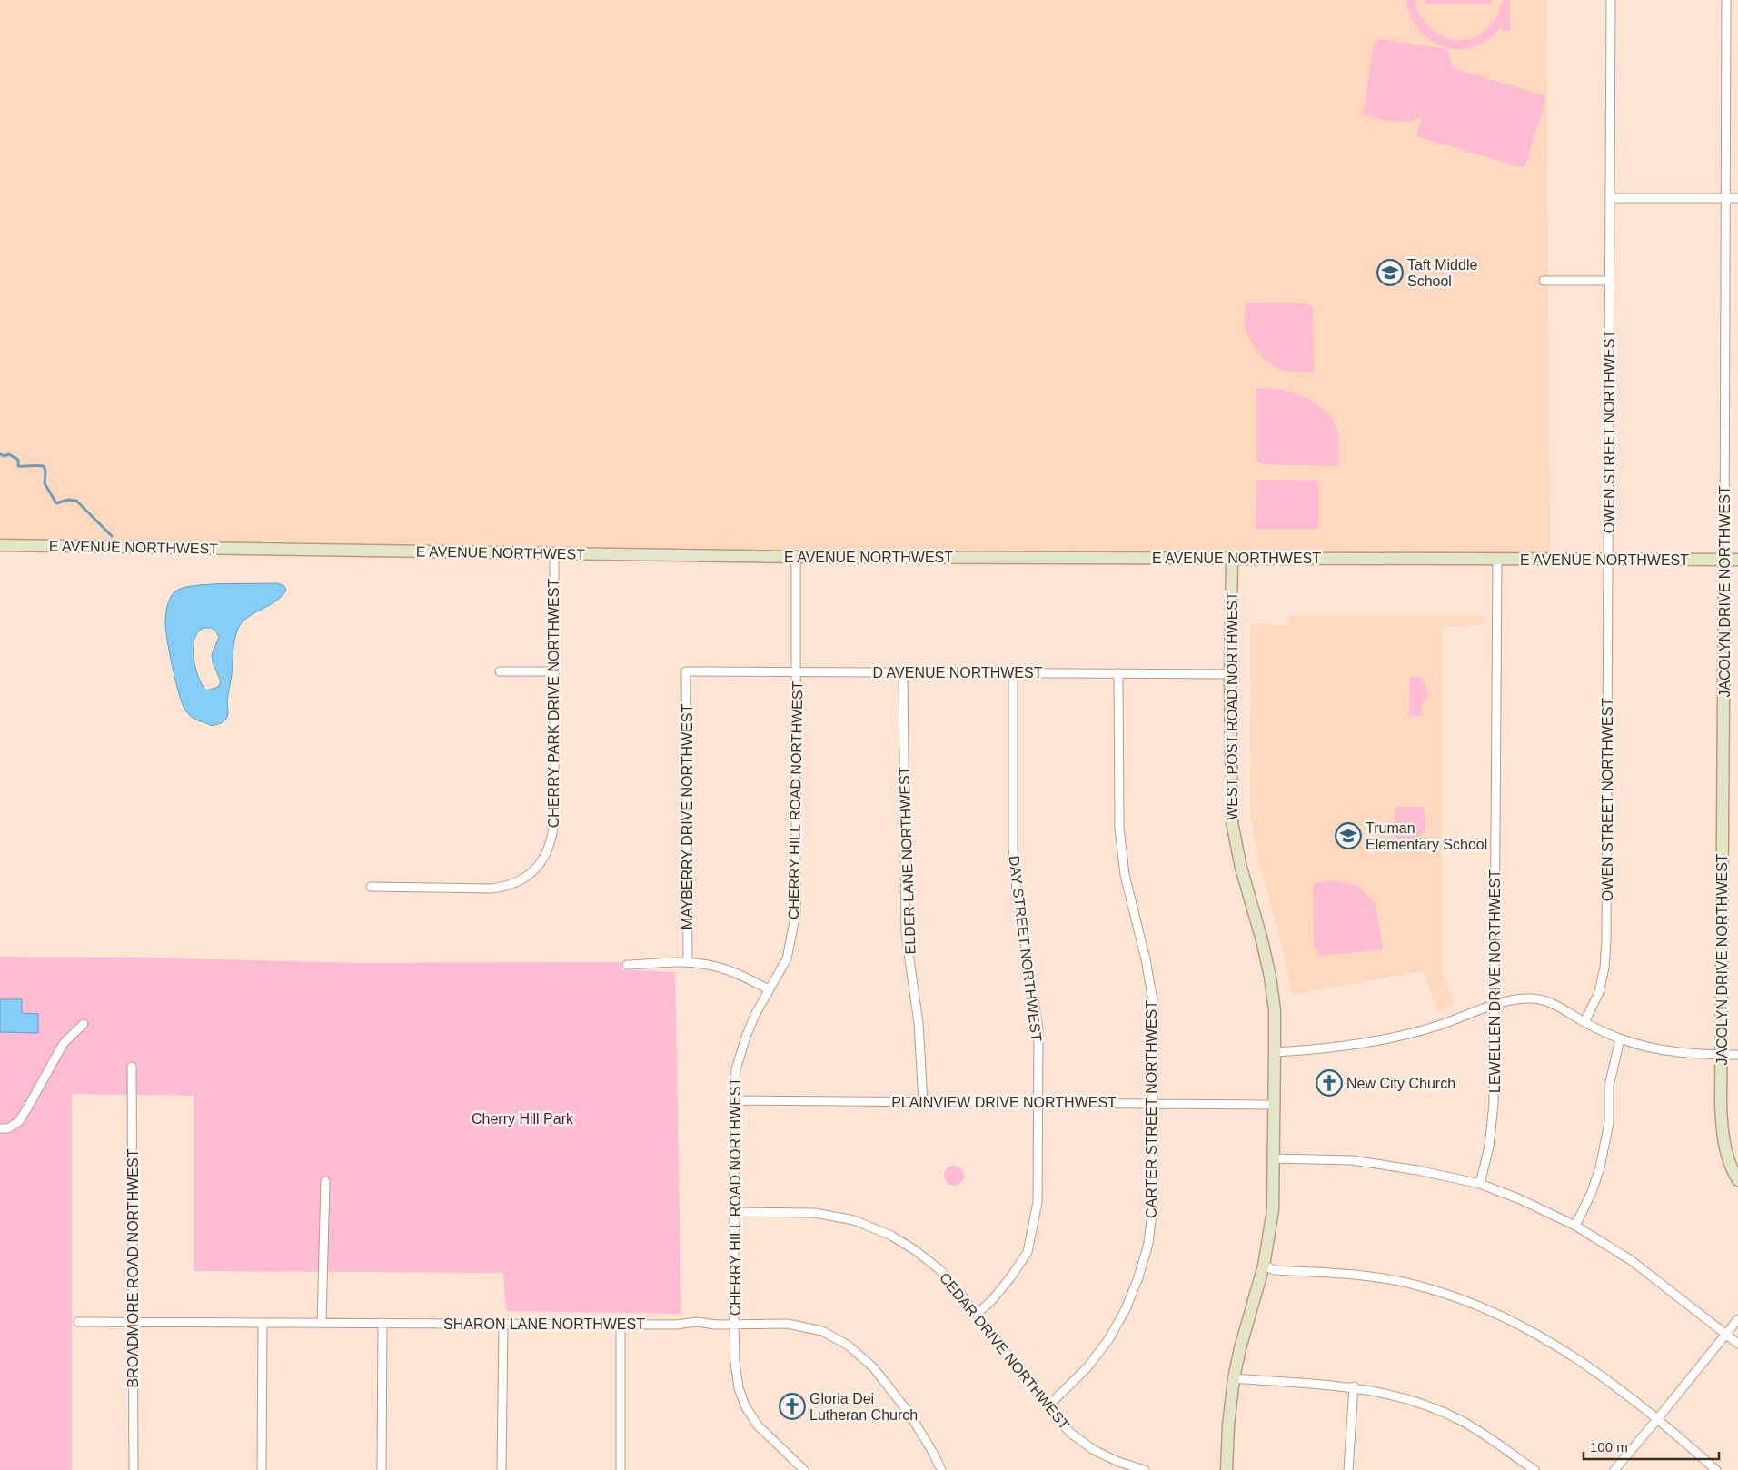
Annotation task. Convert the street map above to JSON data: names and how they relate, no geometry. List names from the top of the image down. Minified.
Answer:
{"streets":{"street":["OWEN STREET NORTHWEST","E AVENUE NORTHWEST","JACOLYN DRIVE NORTHWEST","D AVENUE NORTHWEST","CHERRY PARK DRIVE NORTHWEST","WEST POST ROAD NORTHWEST","CHERRY HILL ROAD NORTHWEST","MAYBERRY DRIVE NORTHWEST","ELDER LANE NORTHWEST","DAY STREET NORTHWEST","LEWELLEN DRIVE NORTHWEST","PLAINVIEW DRIVE NORTHWEST","CARTER STREET NORTHWEST","BROADMORE ROAD NORTHWEST","SHARON LANE NORTHWEST","CEDAR DRIVE NORTHWEST"]},"crossings":[["OWEN STREET NORTHWEST","E AVENUE NORTHWEST"],["E AVENUE NORTHWEST","JACOLYN DRIVE NORTHWEST"],["E AVENUE NORTHWEST","CHERRY PARK DRIVE NORTHWEST"],["E AVENUE NORTHWEST","WEST POST ROAD NORTHWEST"],["E AVENUE NORTHWEST","CHERRY HILL ROAD NORTHWEST"],["E AVENUE NORTHWEST","LEWELLEN DRIVE NORTHWEST"],["D AVENUE NORTHWEST","WEST POST ROAD NORTHWEST"],["D AVENUE NORTHWEST","CHERRY HILL ROAD NORTHWEST"],["D AVENUE NORTHWEST","MAYBERRY DRIVE NORTHWEST"],["D AVENUE NORTHWEST","ELDER LANE NORTHWEST"],["D AVENUE NORTHWEST","DAY STREET NORTHWEST"],["D AVENUE NORTHWEST","CARTER STREET NORTHWEST"],["WEST POST ROAD NORTHWEST","PLAINVIEW DRIVE NORTHWEST"],["CHERRY HILL ROAD NORTHWEST","PLAINVIEW DRIVE NORTHWEST"],["CHERRY HILL ROAD NORTHWEST","SHARON LANE NORTHWEST"],["CHERRY HILL ROAD NORTHWEST","CEDAR DRIVE NORTHWEST"],["ELDER LANE NORTHWEST","PLAINVIEW DRIVE NORTHWEST"],["DAY STREET NORTHWEST","PLAINVIEW DRIVE NORTHWEST"],["DAY STREET NORTHWEST","CEDAR DRIVE NORTHWEST"],["PLAINVIEW DRIVE NORTHWEST","CARTER STREET NORTHWEST"],["CARTER STREET NORTHWEST","CEDAR DRIVE NORTHWEST"],["BROADMORE ROAD NORTHWEST","SHARON LANE NORTHWEST"]],"parks":["Cherry Hill Park"],"places":{"school or university":["Taft Middle School","Truman Elementary School"],"church":["New City Church","Gloria Dei Lutheran Church"]},"scale_bar":"100 m"}
